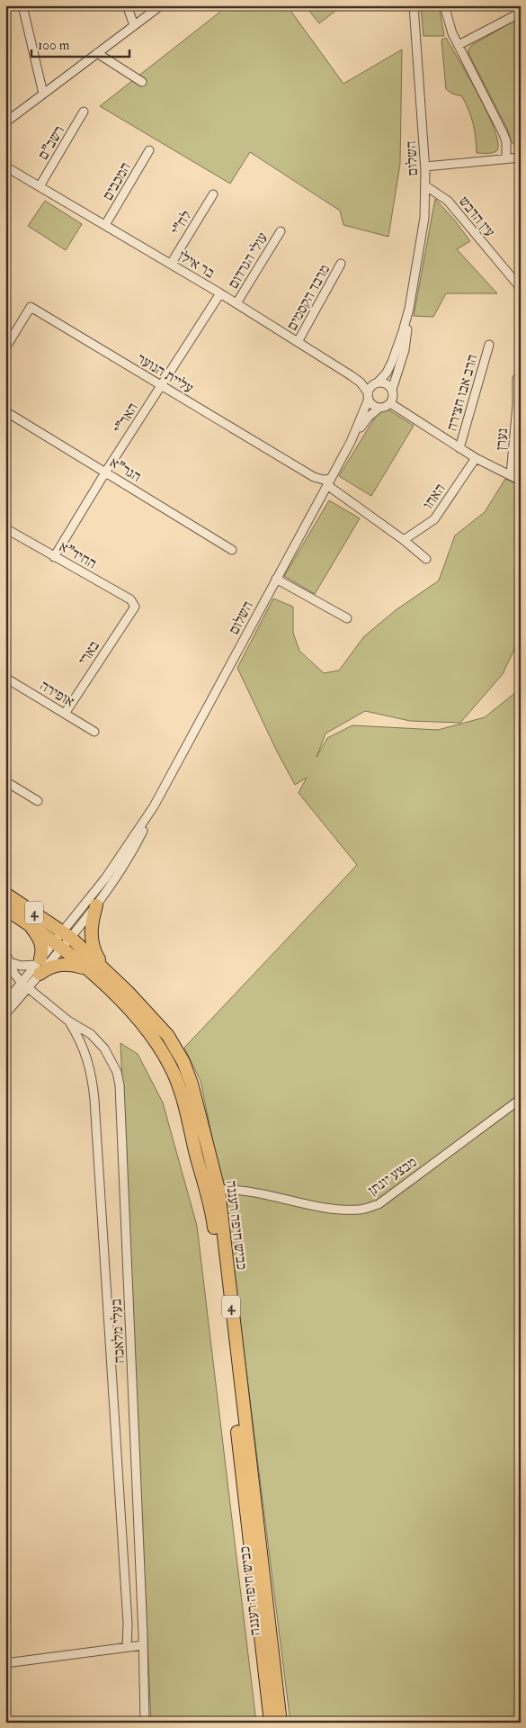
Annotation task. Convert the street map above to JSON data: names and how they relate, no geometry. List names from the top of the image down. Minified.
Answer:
{"streets":{"highway":["4","כביש חיפה רעננה"],"street":["רשב\"ם","השלום","המכבים","עין הדבש","לח\"י","עולי הגרדום","בר אילן","מרבד הקסמים","עליית הנוער","הרב אבו חצירה","האר\"י","נערן","הגר\"א","האחו","החיד\"א","בארי","אופירה","מבצע יונתן","בעלי מלאכה"]},"crossings":[["רשב\"ם","בר אילן"],["השלום","עין הדבש"],["השלום","בר אילן"],["השלום","עליית הנוער"],["השלום","כביש חיפה רעננה"],["המכבים","בר אילן"],["לח\"י","בר אילן"],["עולי הגרדום","בר אילן"],["בר אילן","מרבד הקסמים"],["בר אילן","האר\"י"],["עליית הנוער","האר\"י"],["האר\"י","הגר\"א"],["האר\"י","החיד\"א"],["החיד\"א","בארי"],["בארי","אופירה"],["מבצע יונתן","כביש חיפה רעננה"]],"scale_bar":"100 m"}
